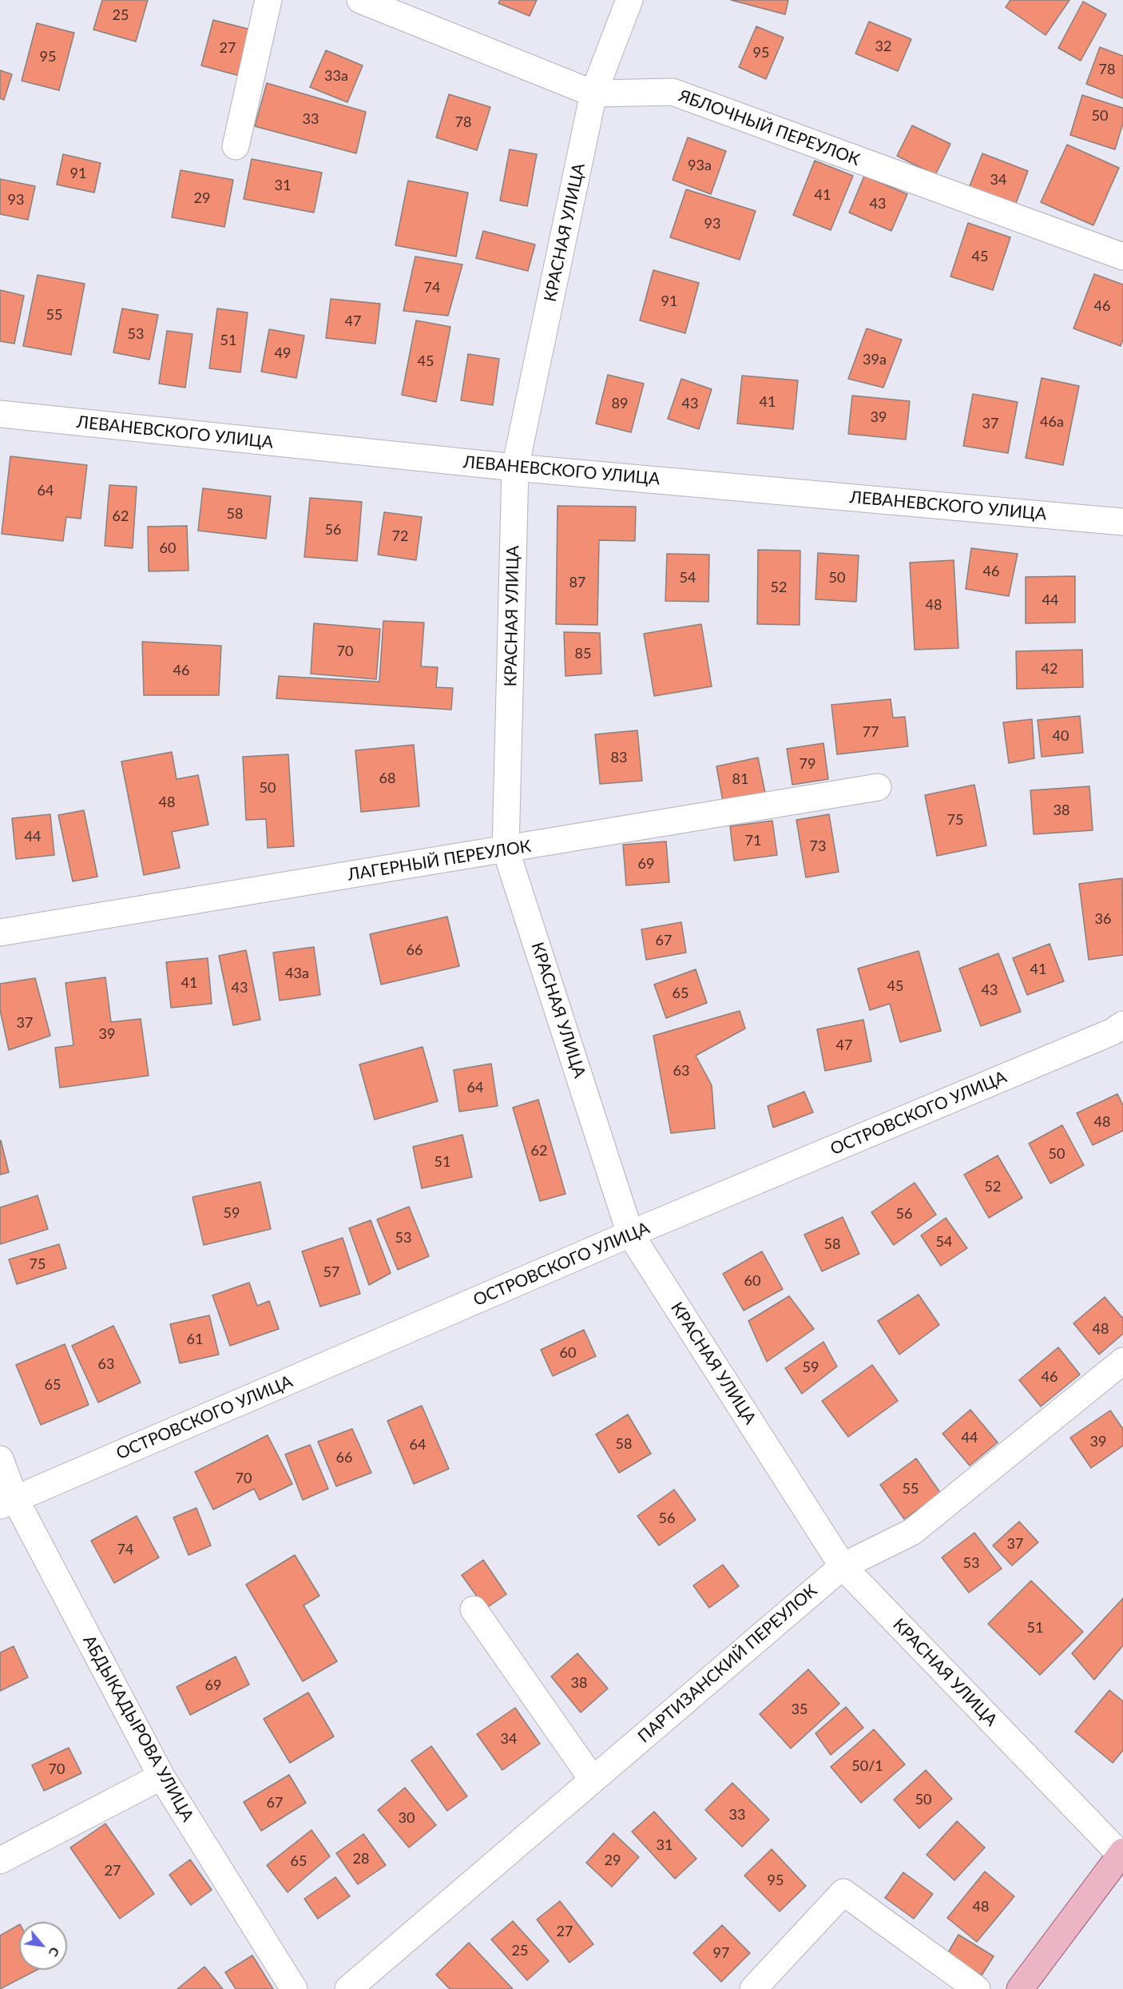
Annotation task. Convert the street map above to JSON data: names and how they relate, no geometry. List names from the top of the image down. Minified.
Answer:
{"streets":{"street":["ЯБЛОЧНЫЙ ПЕРЕУЛОК","КРАСНАЯ УЛИЦА","ЛЕВАНЕВСКОГО УЛИЦА","ЛАГЕРНЫЙ ПЕРЕУЛОК","ОСТРОВСКОГО УЛИЦА","ПАРТИЗАНСКИЙ ПЕРЕУЛОК","АБДЫКАДЫРОВА УЛИЦА"]},"crossings":[["ЯБЛОЧНЫЙ ПЕРЕУЛОК","КРАСНАЯ УЛИЦА"],["КРАСНАЯ УЛИЦА","ЛЕВАНЕВСКОГО УЛИЦА"],["КРАСНАЯ УЛИЦА","ЛАГЕРНЫЙ ПЕРЕУЛОК"],["КРАСНАЯ УЛИЦА","ОСТРОВСКОГО УЛИЦА"],["КРАСНАЯ УЛИЦА","ПАРТИЗАНСКИЙ ПЕРЕУЛОК"],["ОСТРОВСКОГО УЛИЦА","АБДЫКАДЫРОВА УЛИЦА"]],"house_numbers":["25","32","27","95","95","78","33a","50","33","78","93a","91","34","31","41","29","93","43","93","45","74","91","46","55","47","53","51","49","39a","45","41","89","43","39","46a","37","64","58","62","56","72","60","46","54","50","87","52","44","48","70","85","42","46","77","40","83","79","68","81","50","48","38","75","44","71","73","69","36","67","66","41","43a","41","45","43","43","65","37","39","47","63","64","48","62","50","51","52","59","56","53","54","58","75","57","60","48","61","60","63","59","46","65","44","39","58","64","66","70","55","56","37","74","53","51","38","69","35","34","50/1","70","50","67","33","30","31","28","29","65","27","95","48","27","25","97"],"north":"bottom right"}
